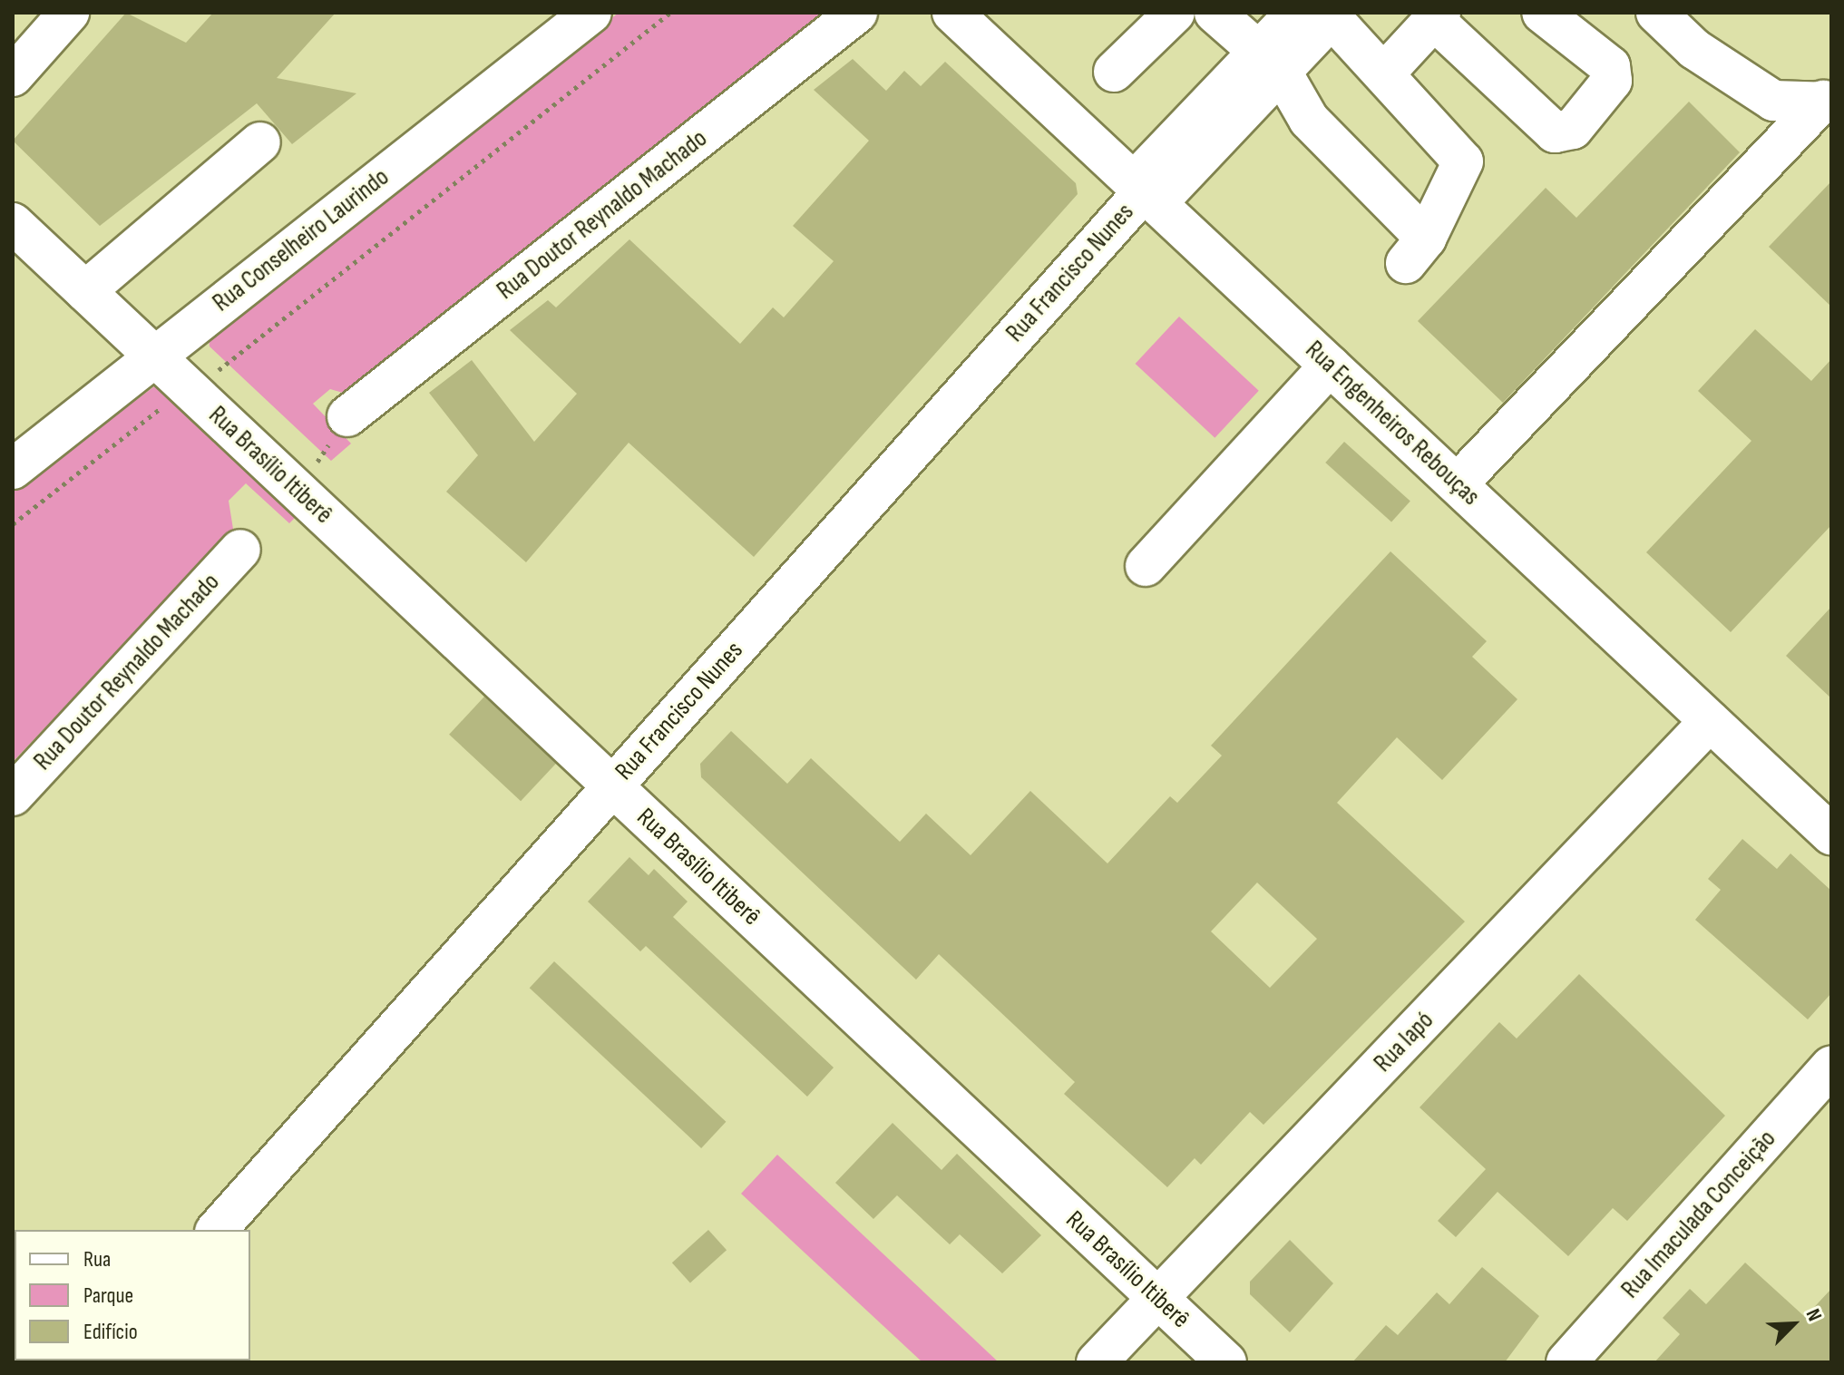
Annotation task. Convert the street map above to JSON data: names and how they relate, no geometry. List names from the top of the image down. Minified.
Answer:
{"streets":{"main road":["Rua Doutor Reynaldo Machado","Rua Conselheiro Laurindo","Rua Francisco Nunes","Rua Engenheiros Rebouças","Rua Brasílio Itiberê","Rua Iapó","Rua Imaculada Conceição"]},"crossings":[["Rua Conselheiro Laurindo","Rua Brasílio Itiberê"],["Rua Francisco Nunes","Rua Engenheiros Rebouças"],["Rua Francisco Nunes","Rua Brasílio Itiberê"],["Rua Engenheiros Rebouças","Rua Iapó"],["Rua Brasílio Itiberê","Rua Iapó"]],"legend":["Rua","Parque","Edifício"],"north":"top right"}
